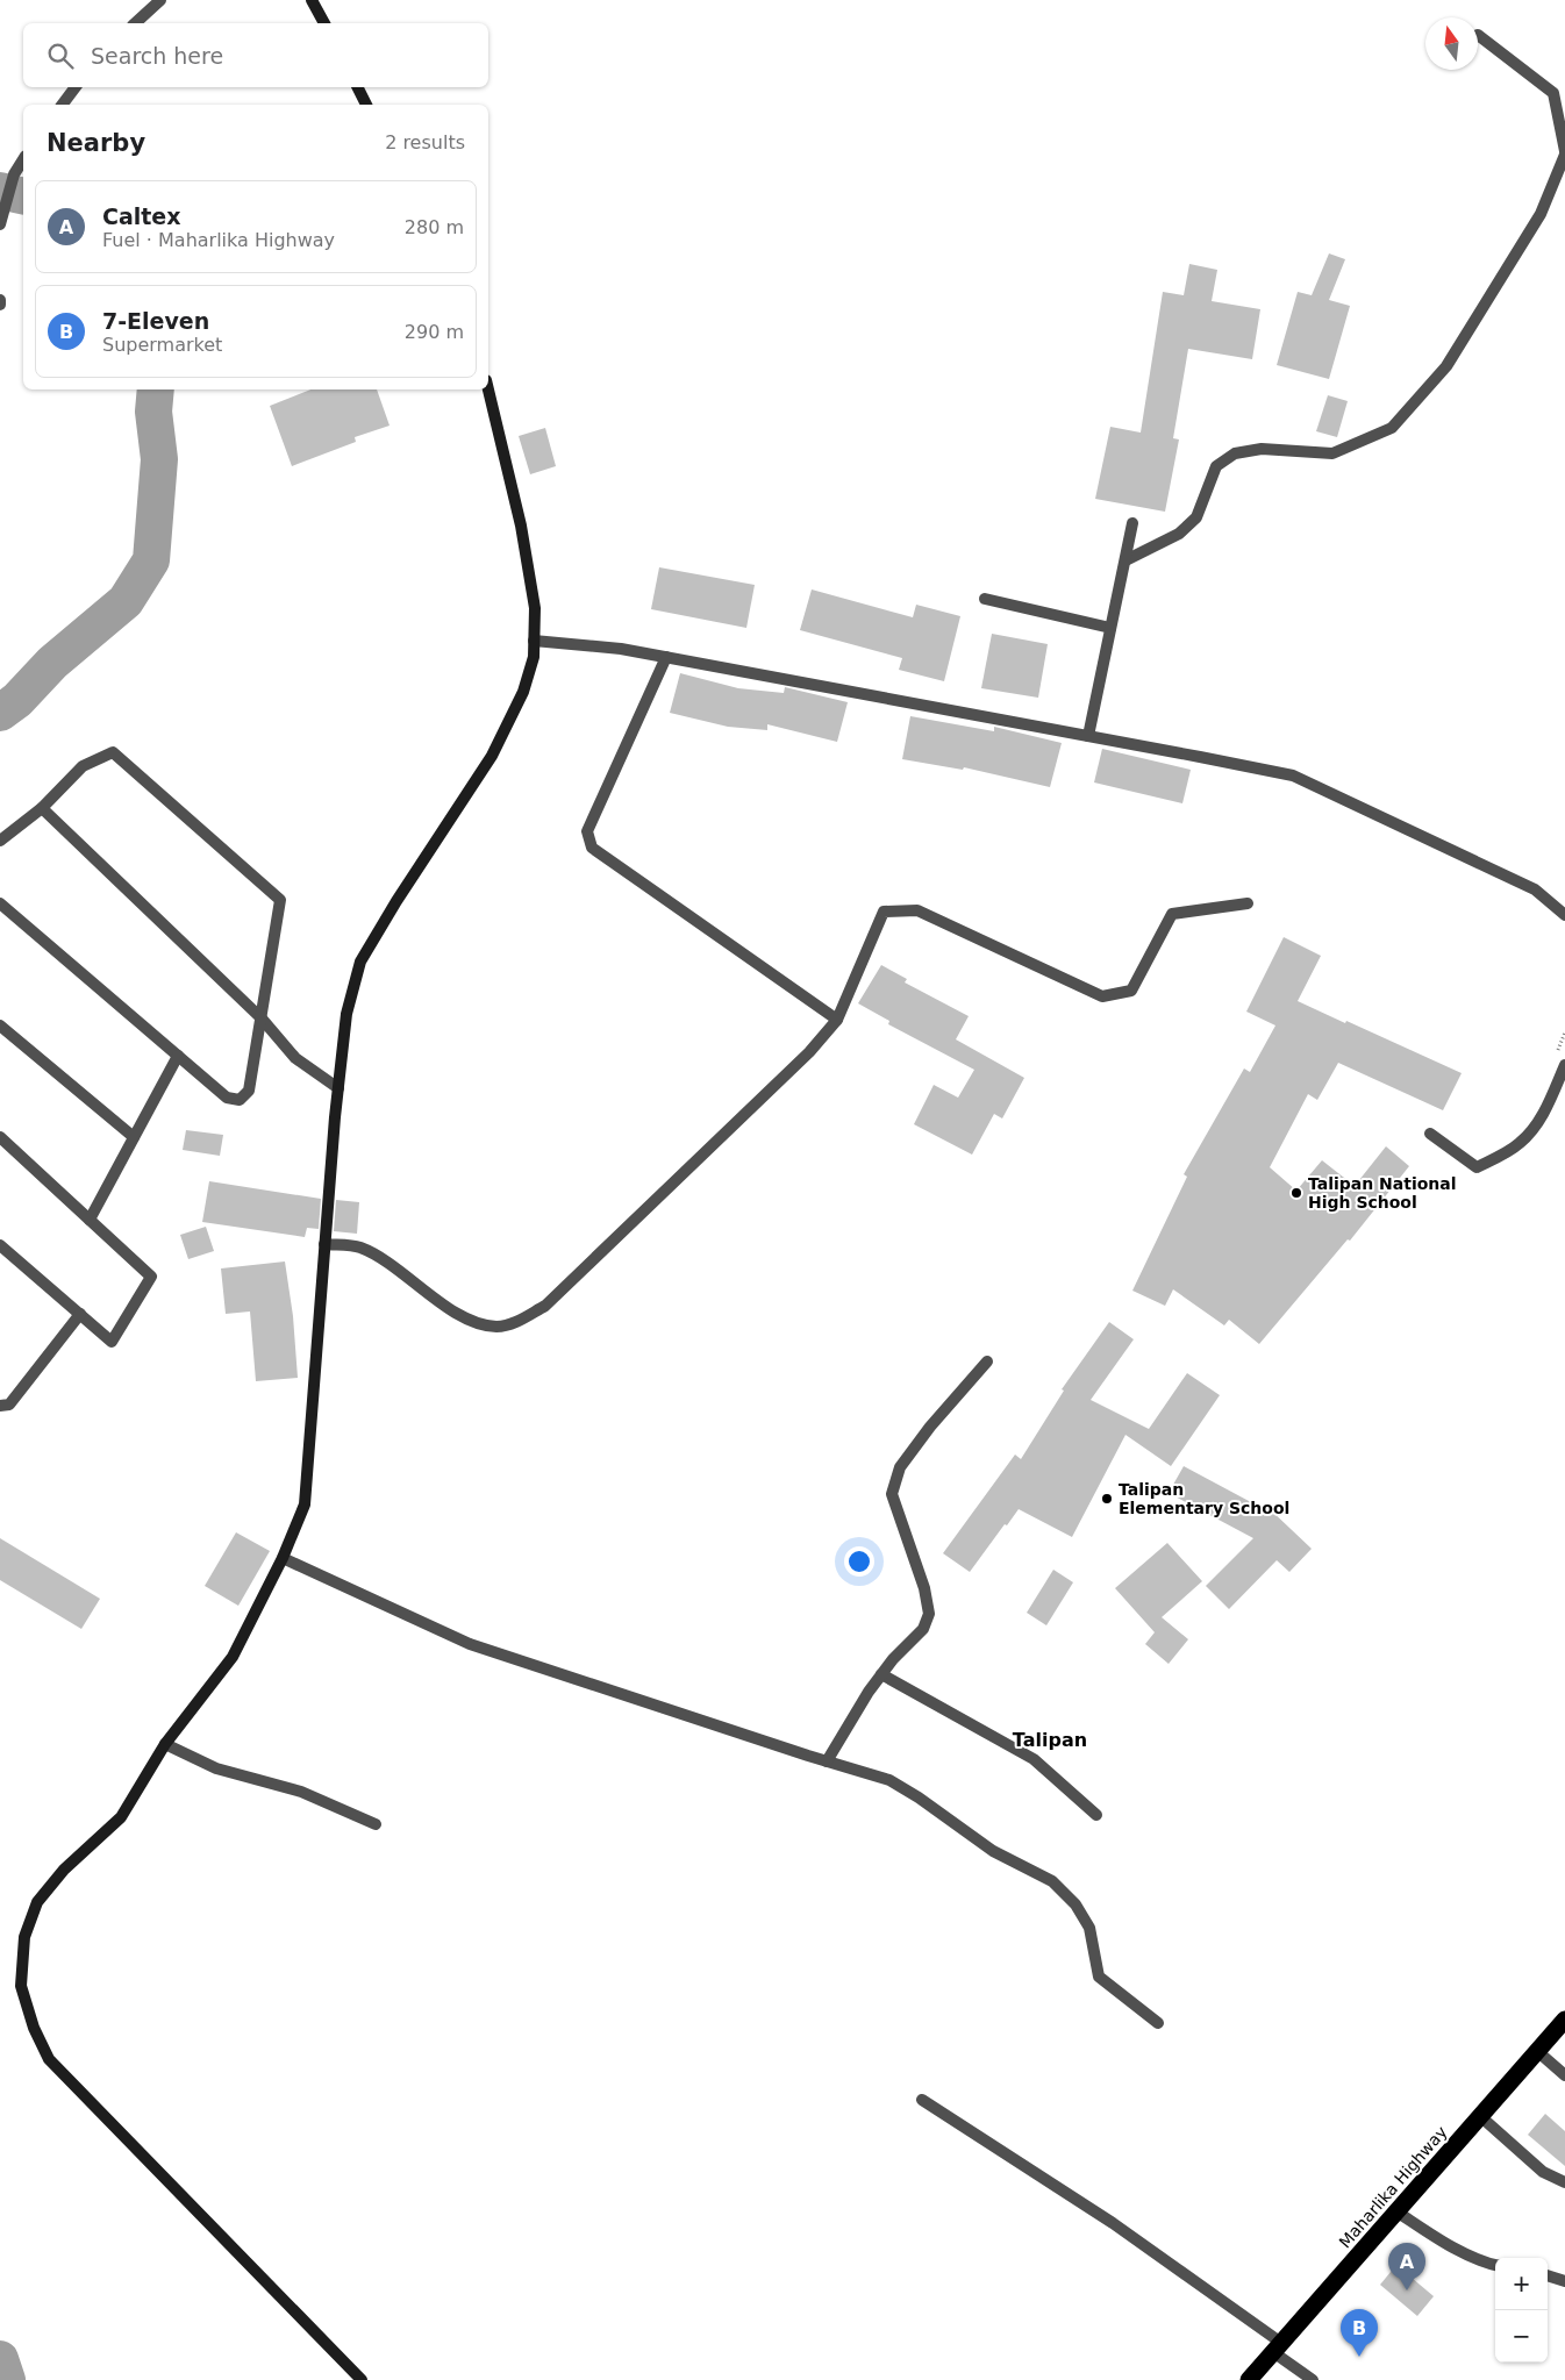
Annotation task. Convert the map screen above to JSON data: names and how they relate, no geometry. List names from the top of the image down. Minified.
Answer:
{"streets":{"highway":["Maharlika Highway"]},"districts":["Talipan"],"places":["Talipan National High School","Talipan Elementary School"],"north":"top","page":{"search":"Search here","heading":["Nearby","2 results"],"list":[{"mark":"A","name":"Caltex","note":"Fuel · Maharlika Highway","value":"280 m"},{"mark":"B","name":"7-Eleven","note":"Supermarket","value":"290 m"}],"pins":["A","B"],"map_buttons":["+","−"]}}
